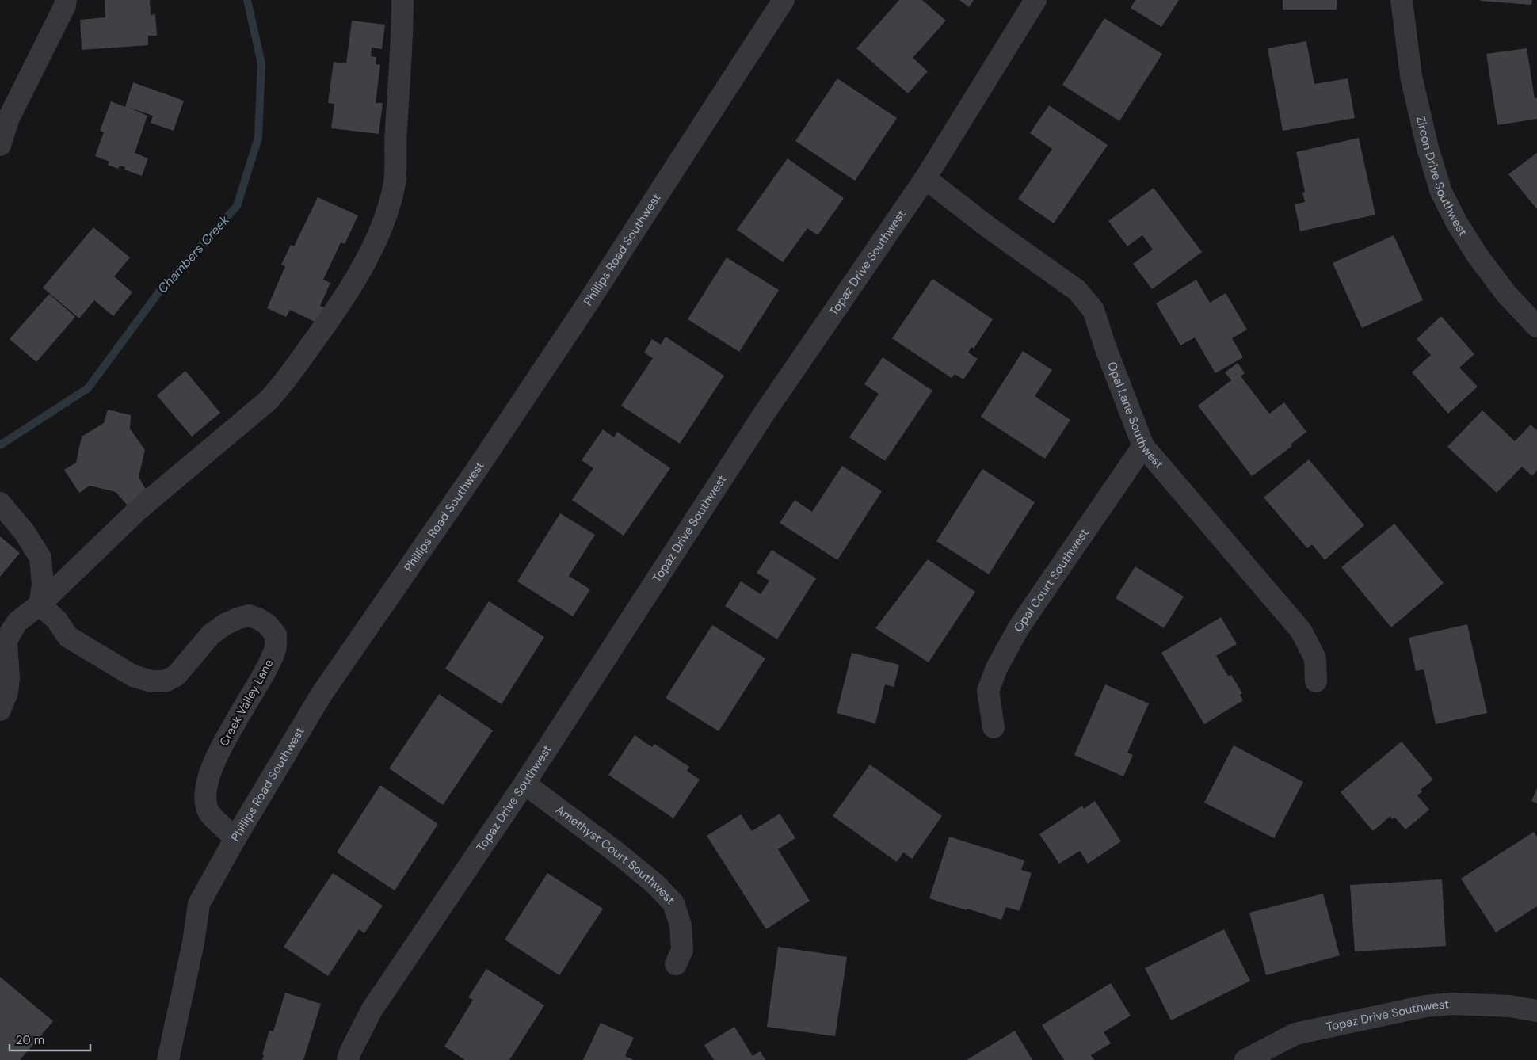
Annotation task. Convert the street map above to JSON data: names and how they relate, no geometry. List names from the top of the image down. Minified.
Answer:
{"streets":{"street":["Zircon Drive Southwest","Phillips Road Southwest","Topaz Drive Southwest","Opal Lane Southwest","Opal Court Southwest","Creek Valley Lane","Amethyst Court Southwest"]},"crossings":[["Phillips Road Southwest","Creek Valley Lane"],["Topaz Drive Southwest","Opal Lane Southwest"],["Topaz Drive Southwest","Amethyst Court Southwest"],["Opal Lane Southwest","Opal Court Southwest"]],"water":["Chambers Creek"],"scale_bar":"20 m"}
